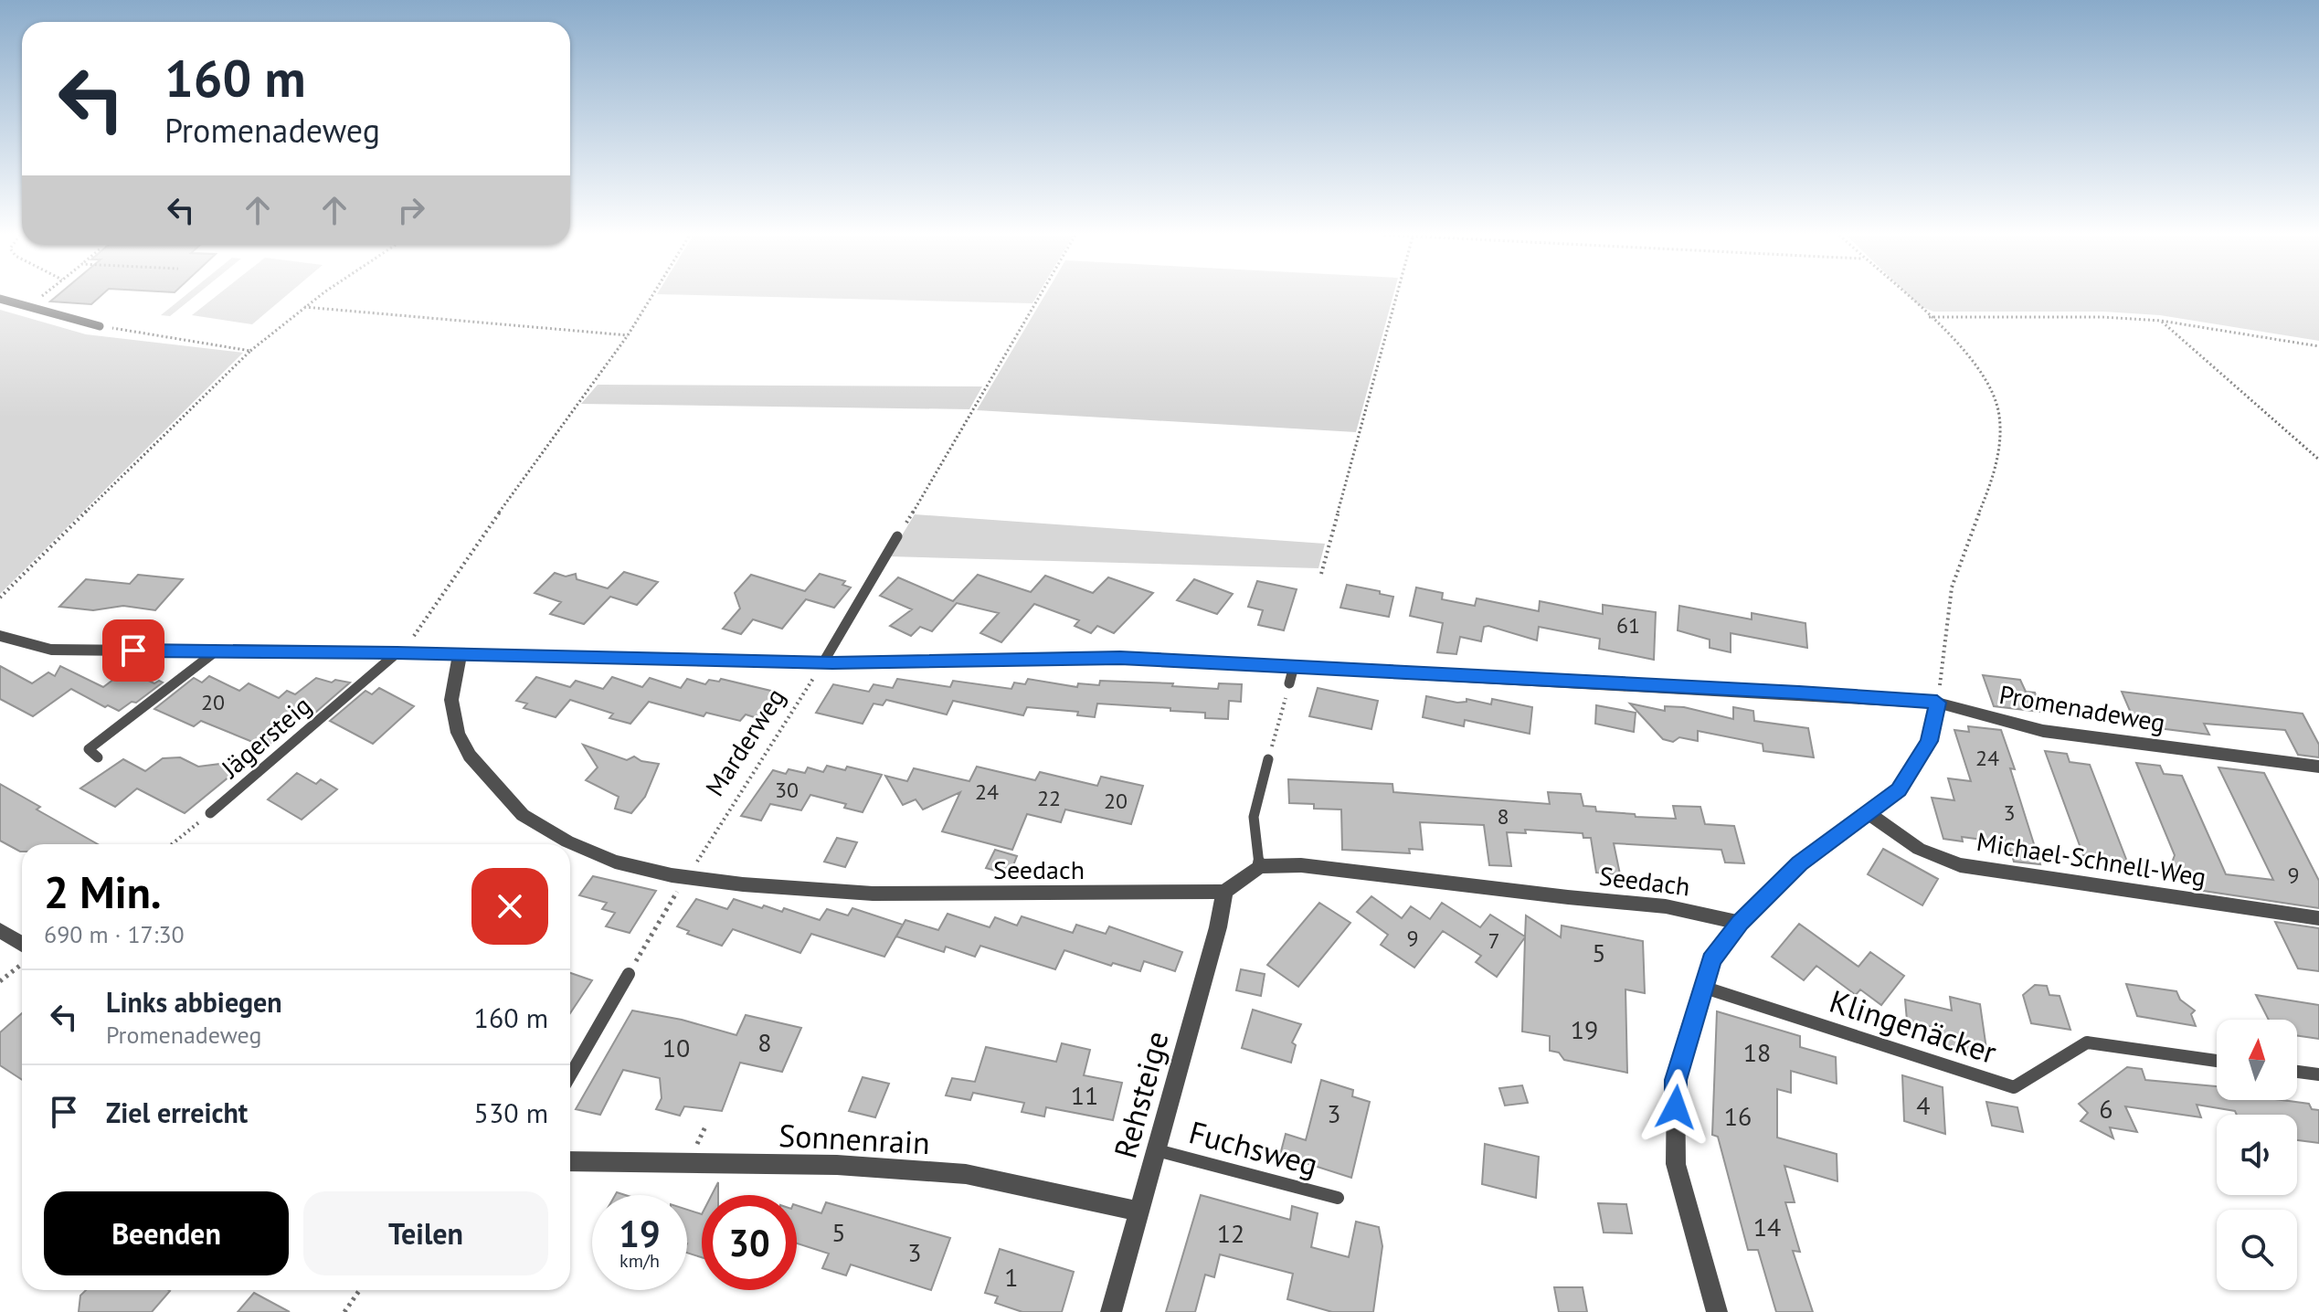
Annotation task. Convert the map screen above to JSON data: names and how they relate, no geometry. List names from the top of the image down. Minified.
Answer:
{"streets":{"street":["Promenadeweg","Michael-Schnell-Weg","Seedach","Rehsteige","Sonnenrain"],"lane":["Jägersteig","Klingenäcker","Fuchsweg"],"path":["Marderweg"]},"crossings":[["Promenadeweg","Jägersteig"],["Promenadeweg","Marderweg"],["Promenadeweg","Seedach"],["Seedach","Rehsteige"],["Rehsteige","Sonnenrain"],["Rehsteige","Fuchsweg"]],"house_numbers":["61","20","24","30","24","22","20","3","8","9","9","7","5","19","8","10","18","11","4","6","3","16","14","5","12","3","1"],"north":"top","page":{"turn":["160 m","Promenadeweg"],"heading":["2 Min.","690 m · 17:30"],"list":[{"name":"Links abbiegen","note":"Promenadeweg","value":"160 m"},{"name":"Ziel erreicht","value":"530 m"}],"buttons":["Beenden","Teilen"],"speed":"19 km/h","limit":"30"}}
